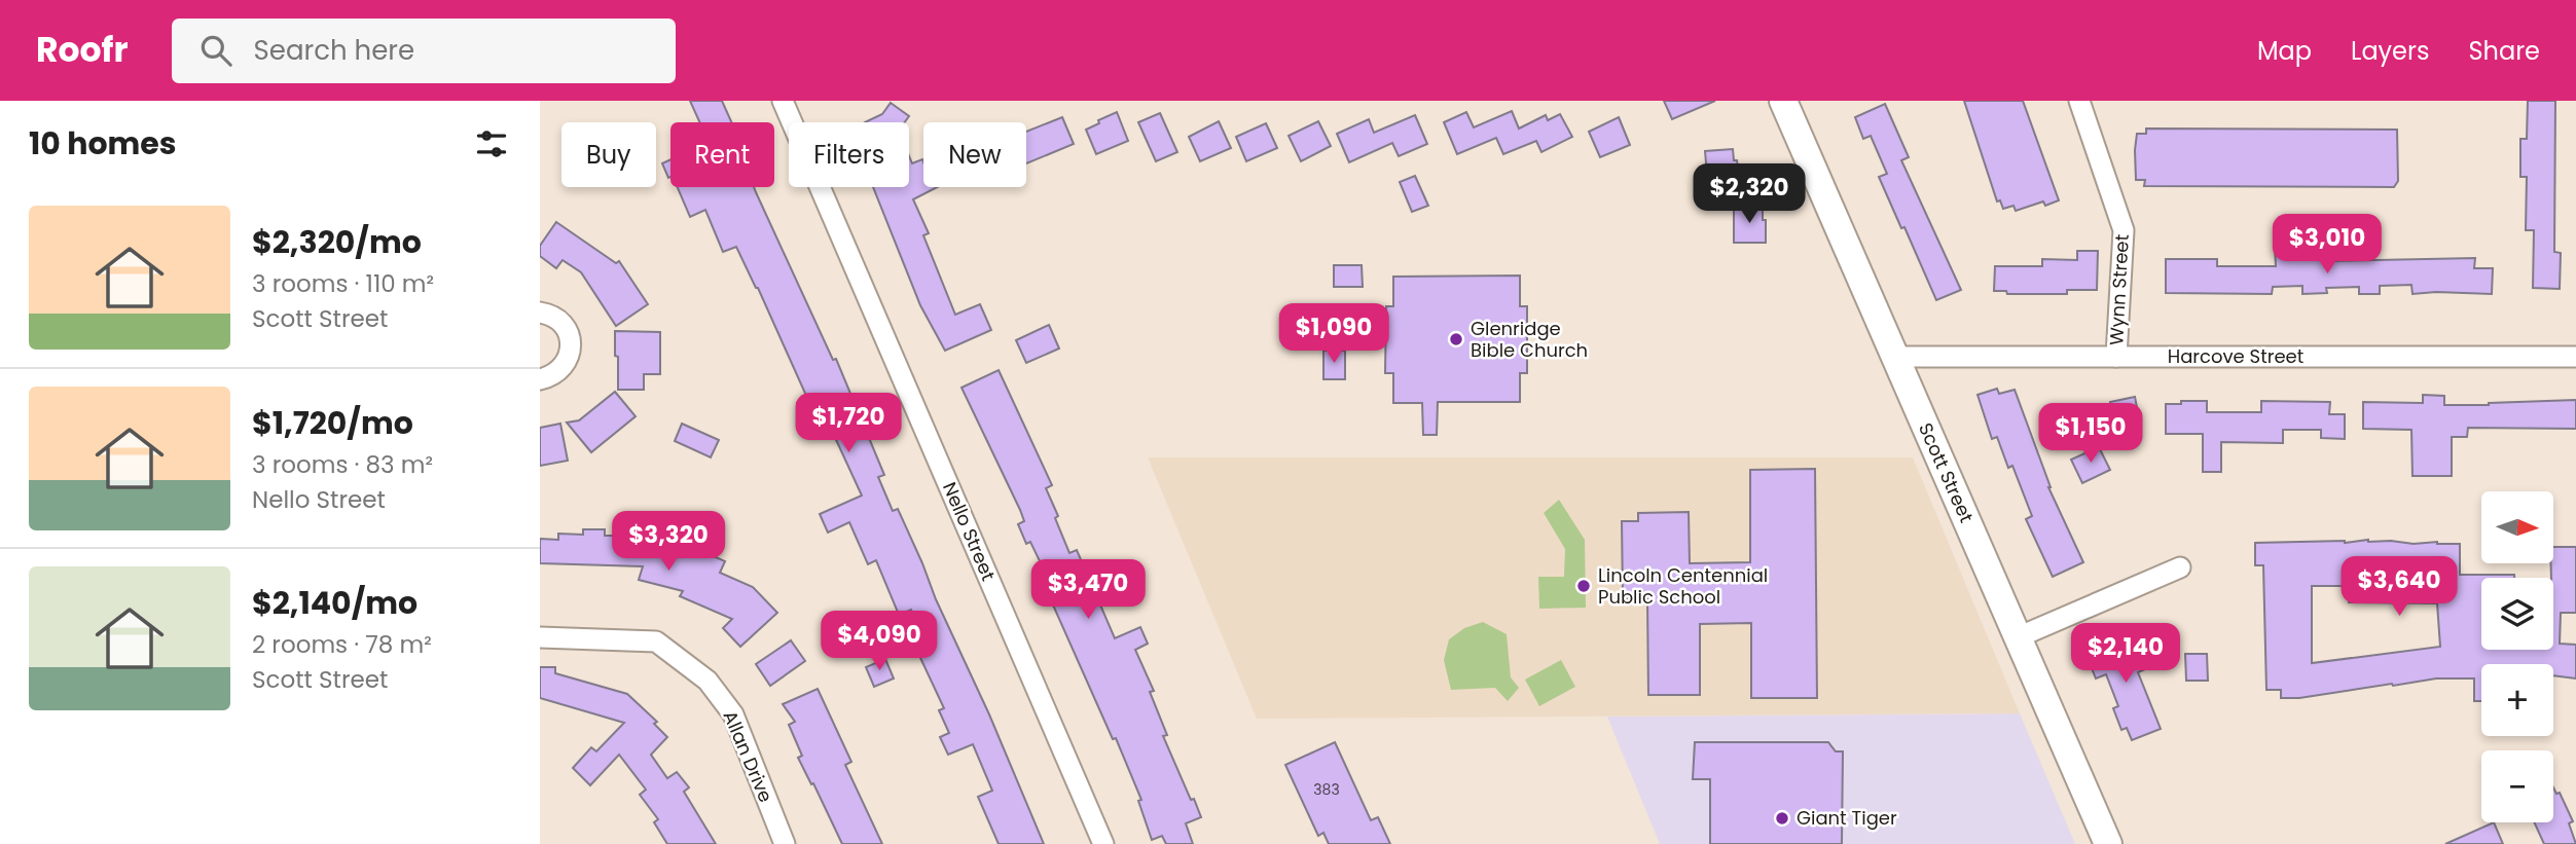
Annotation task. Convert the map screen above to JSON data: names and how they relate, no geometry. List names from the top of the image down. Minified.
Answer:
{"streets":{"main road":["Scott Street"],"street":["Wynn Street","Harcove Street","Nello Street","Allan Drive"]},"crossings":[["Wynn Street","Harcove Street"],["Harcove Street","Scott Street"]],"places":["Glenridge Bible Church","Lincoln Centennial Public School","Giant Tiger"],"house_numbers":["383"],"north":"right","page":{"header":"Roofr","search":"Search here","nav":["Map","Layers","Share"],"heading":"10 homes","chip":["Buy","Rent","Filters","New"],"price":["$2,320","$3,010","$1,090","$1,720","$1,150","$3,320","$3,640","$3,470","$4,090","$2,140"],"list":[{"name":"$2,320/mo","note":"3 rooms · 110 m² · Scott Street"},{"name":"$1,720/mo","note":"3 rooms · 83 m² · Nello Street"},{"name":"$2,140/mo","note":"2 rooms · 78 m² · Scott Street"}],"map_buttons":["+","−"]}}
